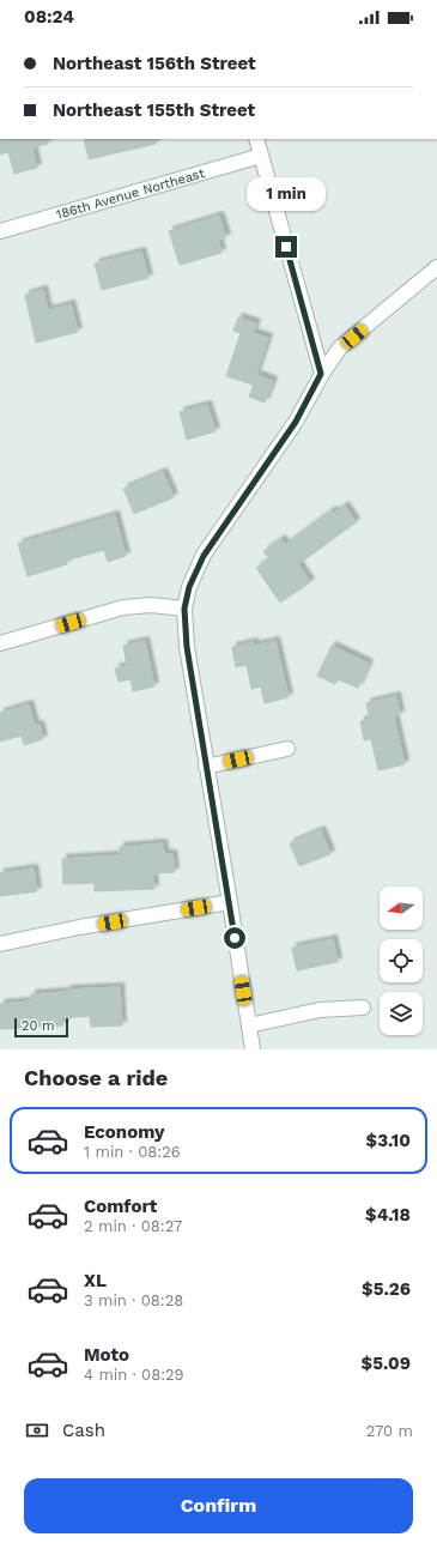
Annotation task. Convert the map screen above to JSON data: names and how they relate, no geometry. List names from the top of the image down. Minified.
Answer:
{"streets":{"street":["186th Avenue Northeast"]},"scale_bar":"20 m","north":"left","page":{"status":"08:24","banner":["Northeast 156th Street","Northeast 155th Street"],"bubble":"1 min","scale":"20 m","heading":"Choose a ride","list":[{"name":"Economy","note":"1 min · 08:26","value":"$3.10"},{"name":"Comfort","note":"2 min · 08:27","value":"$4.18"},{"name":"XL","note":"3 min · 08:28","value":"$5.26"},{"name":"Moto","note":"4 min · 08:29","value":"$5.09"}],"pay":["Cash","270 m"],"buttons":"Confirm"}}
